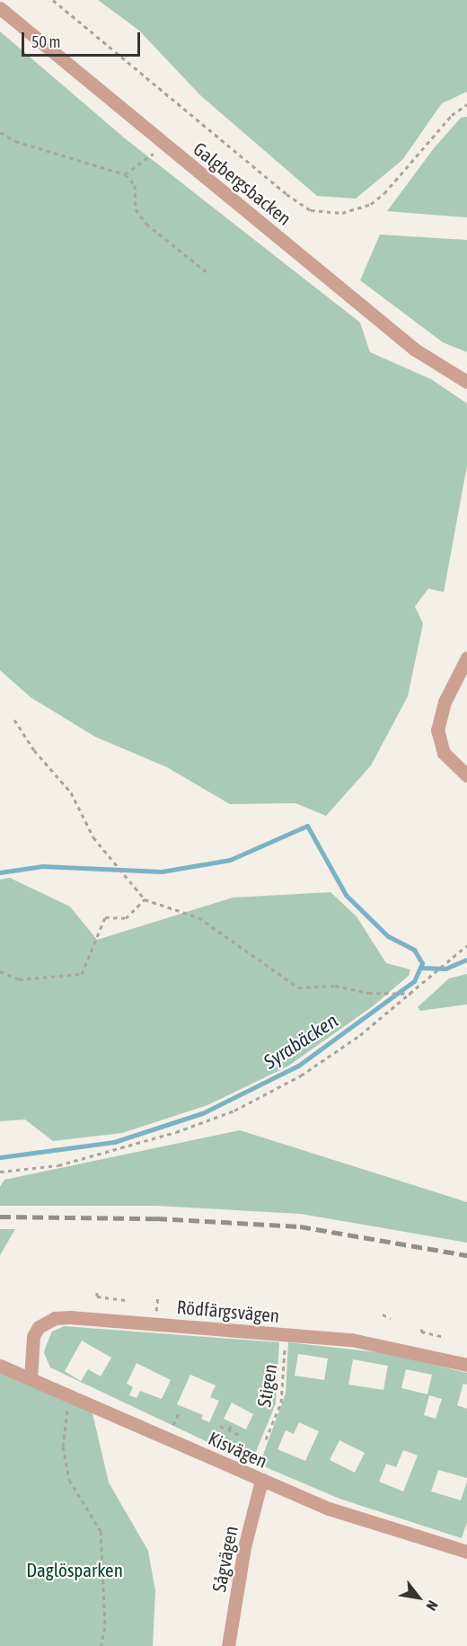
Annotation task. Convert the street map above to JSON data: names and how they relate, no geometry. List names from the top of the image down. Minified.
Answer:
{"streets":{"street":["Galgbergsbacken","Rödfärgsvägen","Kisvägen","Sågvägen"],"path":["Stigen"]},"crossings":[["Rödfärgsvägen","Stigen"],["Rödfärgsvägen","Kisvägen"],["Kisvägen","Sågvägen"]],"water":["Syrabäcken"],"parks":["Daglösparken"],"scale_bar":"50 m","north":"bottom right"}
